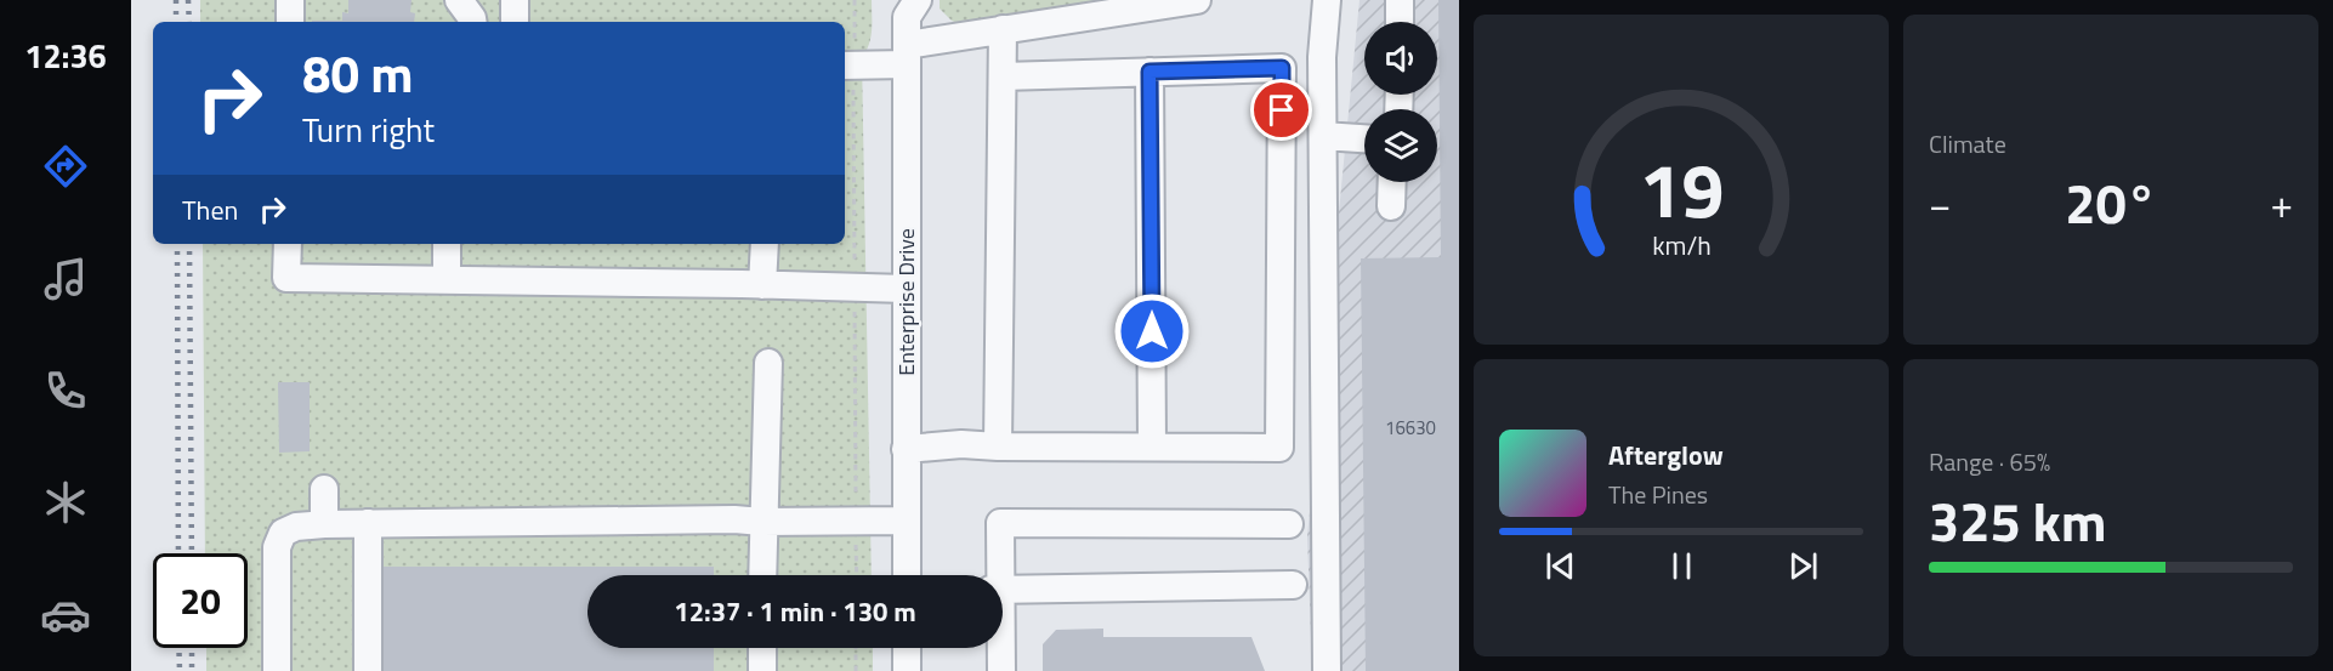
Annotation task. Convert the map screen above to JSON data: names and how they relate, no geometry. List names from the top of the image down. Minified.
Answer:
{"streets":{"street":["Enterprise Drive"]},"house_numbers":["16630"],"page":{"tabs":"12:36","tile":["Climate",["Range · 65%","325 km"]],"turn":["80 m","Turn right"],"heat":["−","20°","+"],"then":"Then","song":["Afterglow","The Pines"],"limit":"20","trip":"12:37 · 1 min · 130 m","gauge":["19","km/h"]}}
